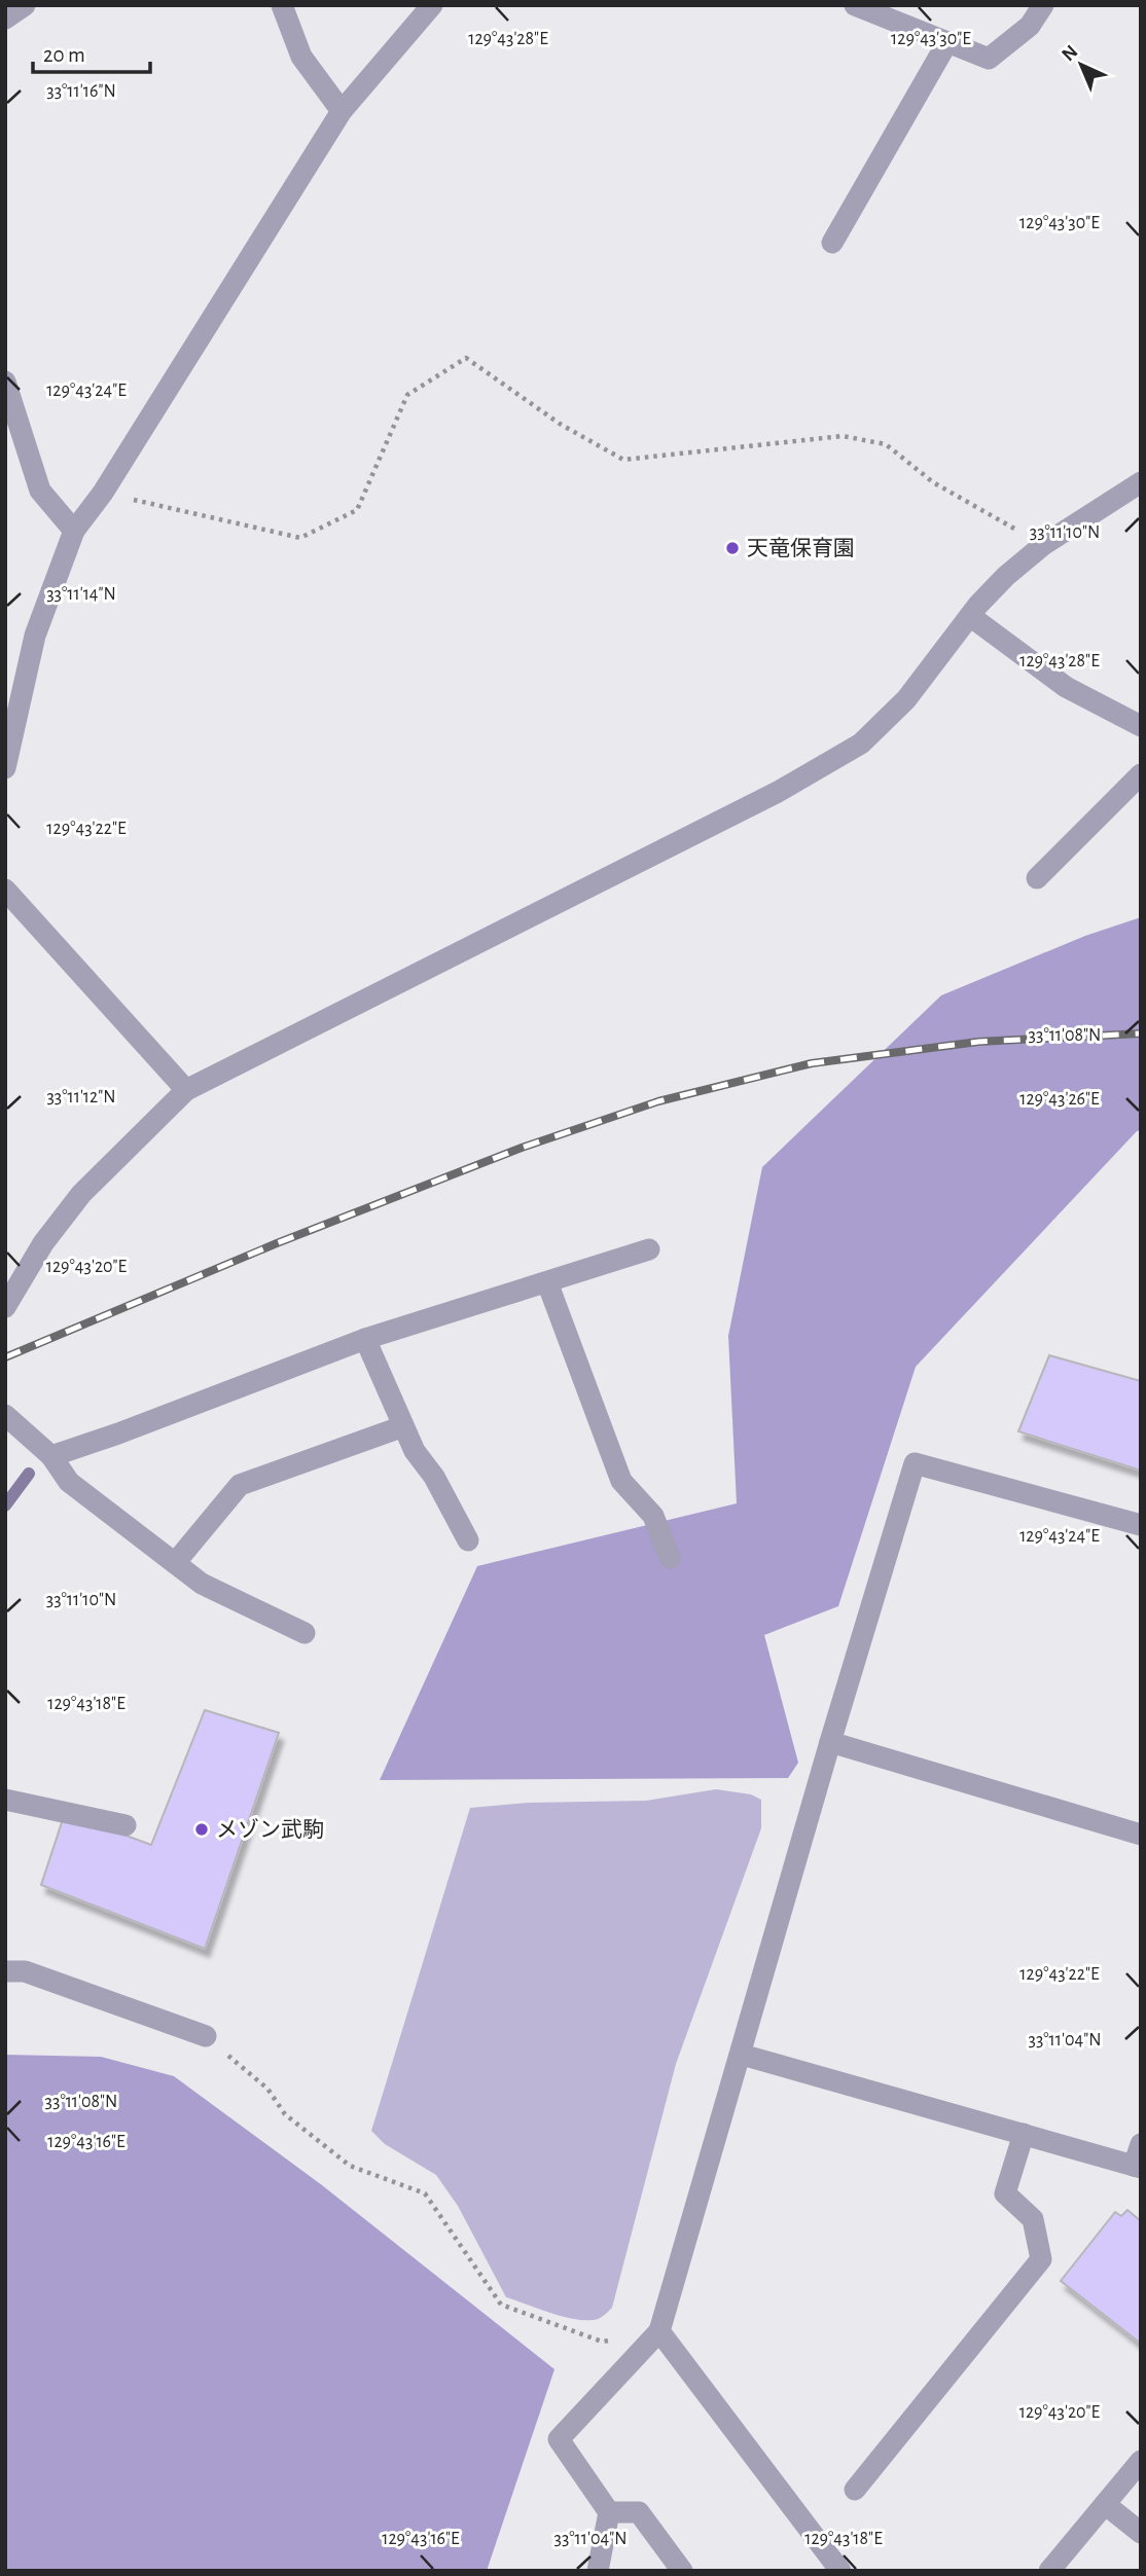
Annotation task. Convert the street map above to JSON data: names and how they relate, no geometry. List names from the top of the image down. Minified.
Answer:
{"places":["天竜保育園","メゾン武駒"],"scale_bar":"20 m","north":"top left","coordinates":["129°43'30\"E","129°43'28\"E","33°11'16\"N","129°43'24\"E","33°11'10\"N","33°11'14\"N","129°43'22\"E","33°11'08\"N","33°11'12\"N","129°43'26\"E","129°43'20\"E","129°43'18\"E","33°11'04\"N","129°43'16\"E"]}
